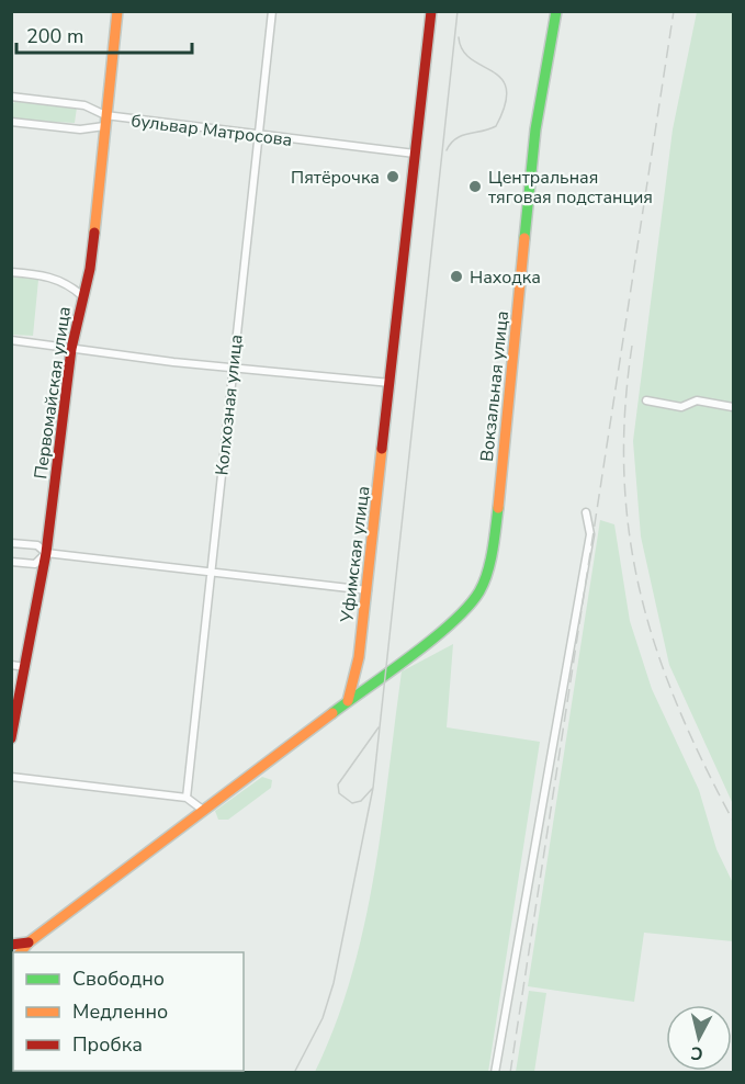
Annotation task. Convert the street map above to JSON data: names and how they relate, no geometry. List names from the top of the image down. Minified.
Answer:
{"streets":{"street":["бульвар Матросова","Вокзальная улица","Первомайская улица","Колхозная улица","Уфимская улица"]},"crossings":[["бульвар Матросова","Первомайская улица"],["бульвар Матросова","Колхозная улица"],["бульвар Матросова","Уфимская улица"],["Вокзальная улица","Уфимская улица"]],"places":["Пятёрочка","Центральная тяговая подстанция","Находка"],"legend":["Свободно","Медленно","Пробка"],"scale_bar":"200 m","north":"bottom"}
